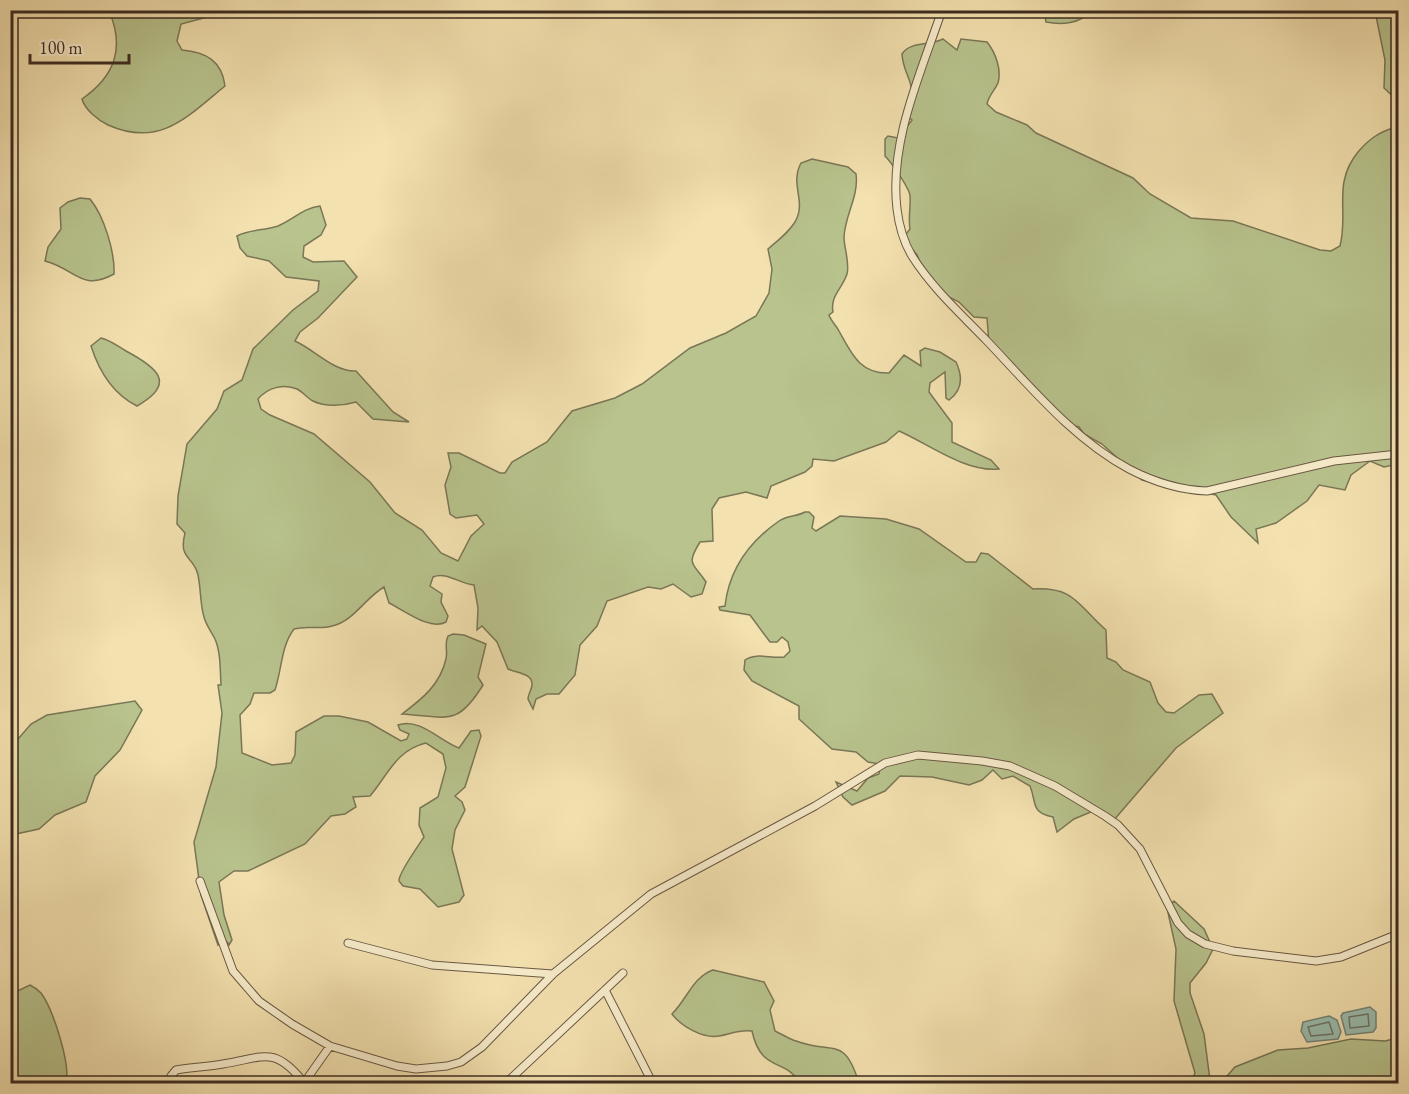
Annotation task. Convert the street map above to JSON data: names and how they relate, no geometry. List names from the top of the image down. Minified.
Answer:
{"scale_bar":"100 m"}
